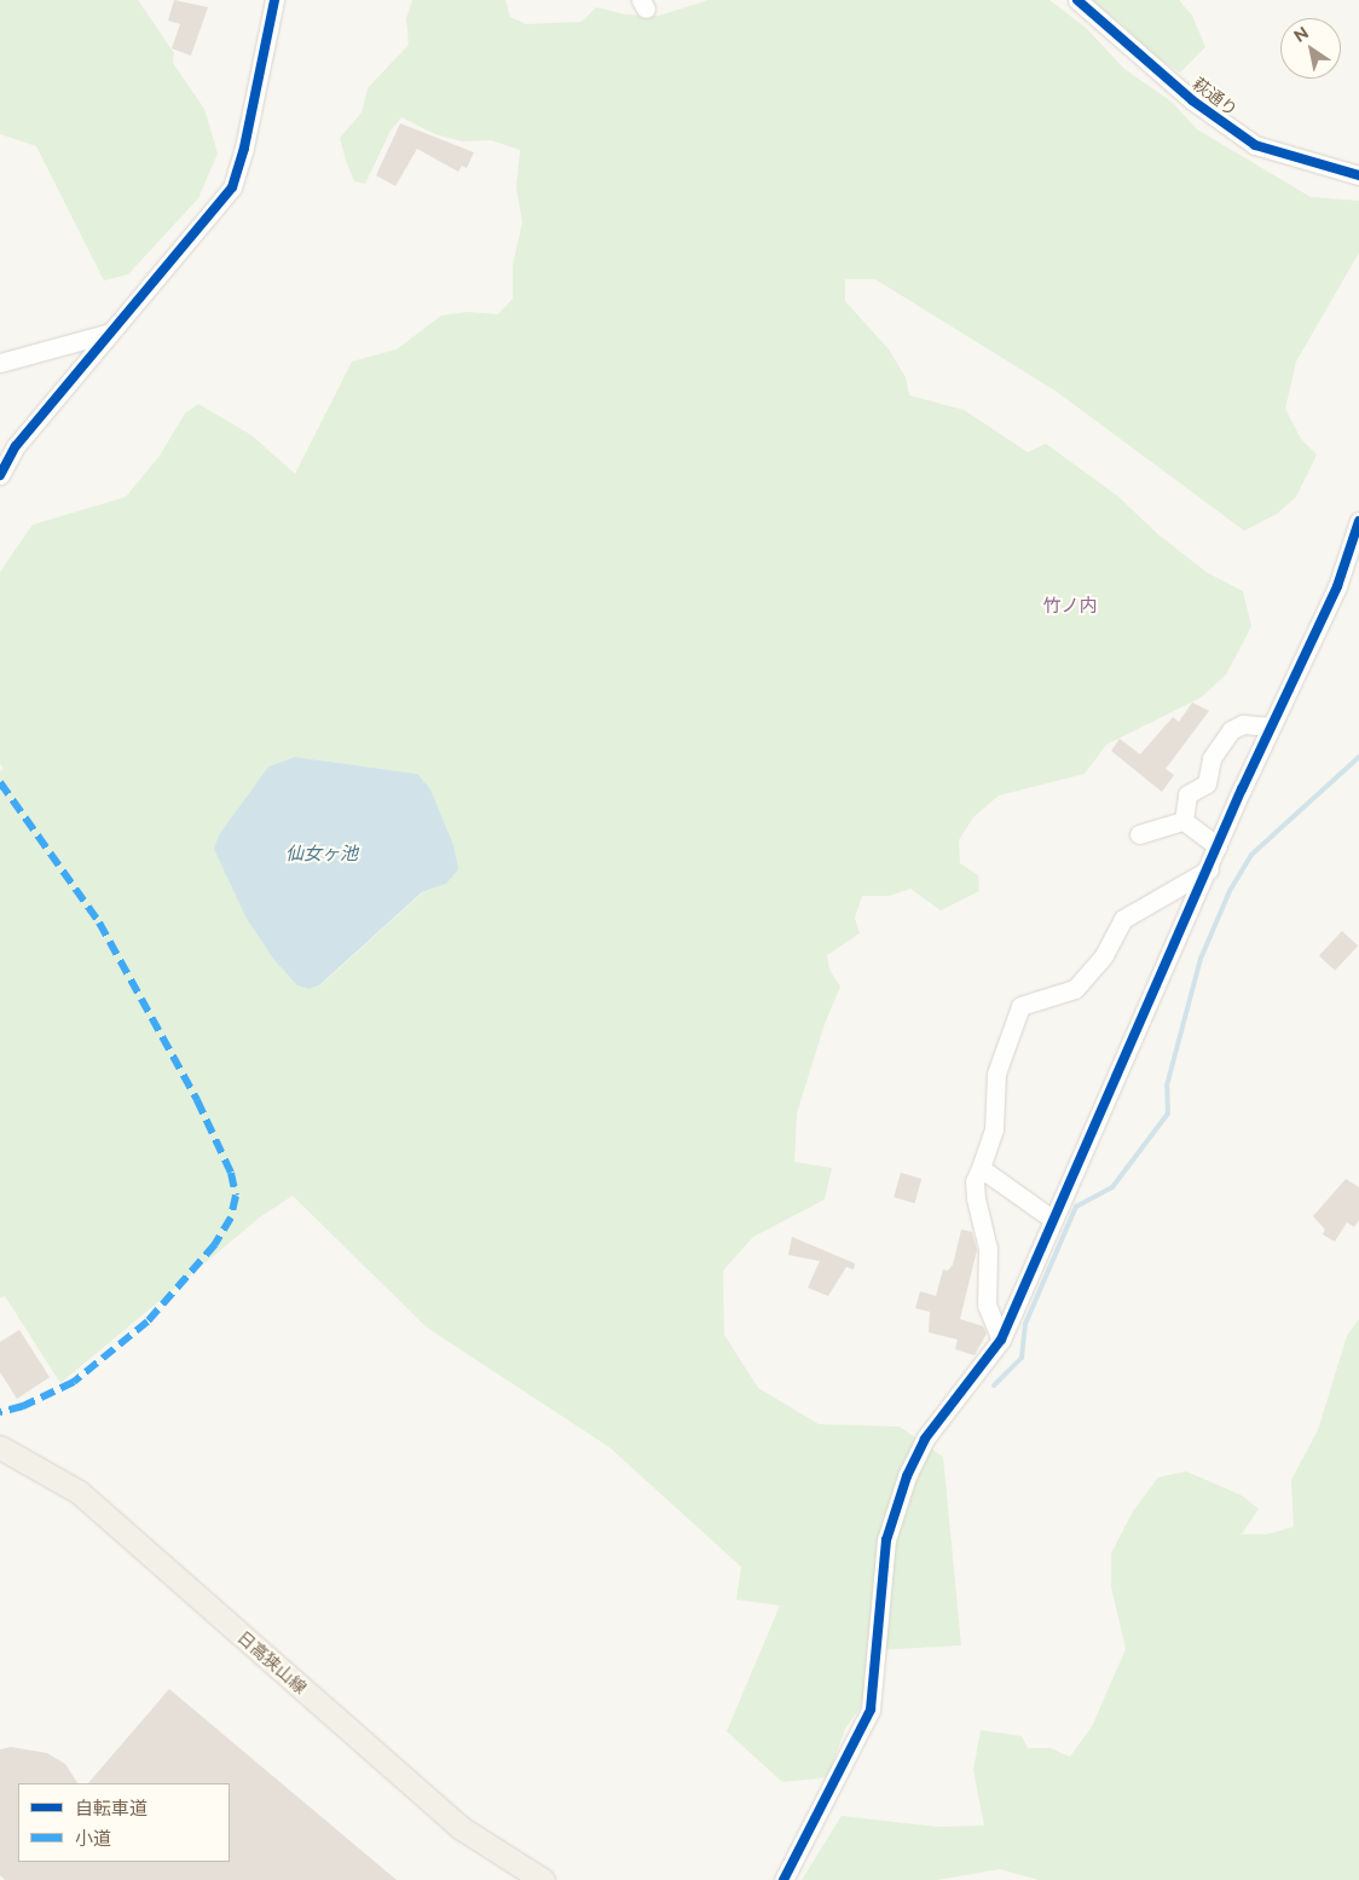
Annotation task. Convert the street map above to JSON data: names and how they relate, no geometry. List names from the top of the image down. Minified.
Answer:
{"streets":{"main road":["日高狭山線"],"street":["萩通り"]},"districts":["竹ノ内"],"water":["仙女ヶ池"],"legend":["自転車道","小道"],"north":"top left"}
